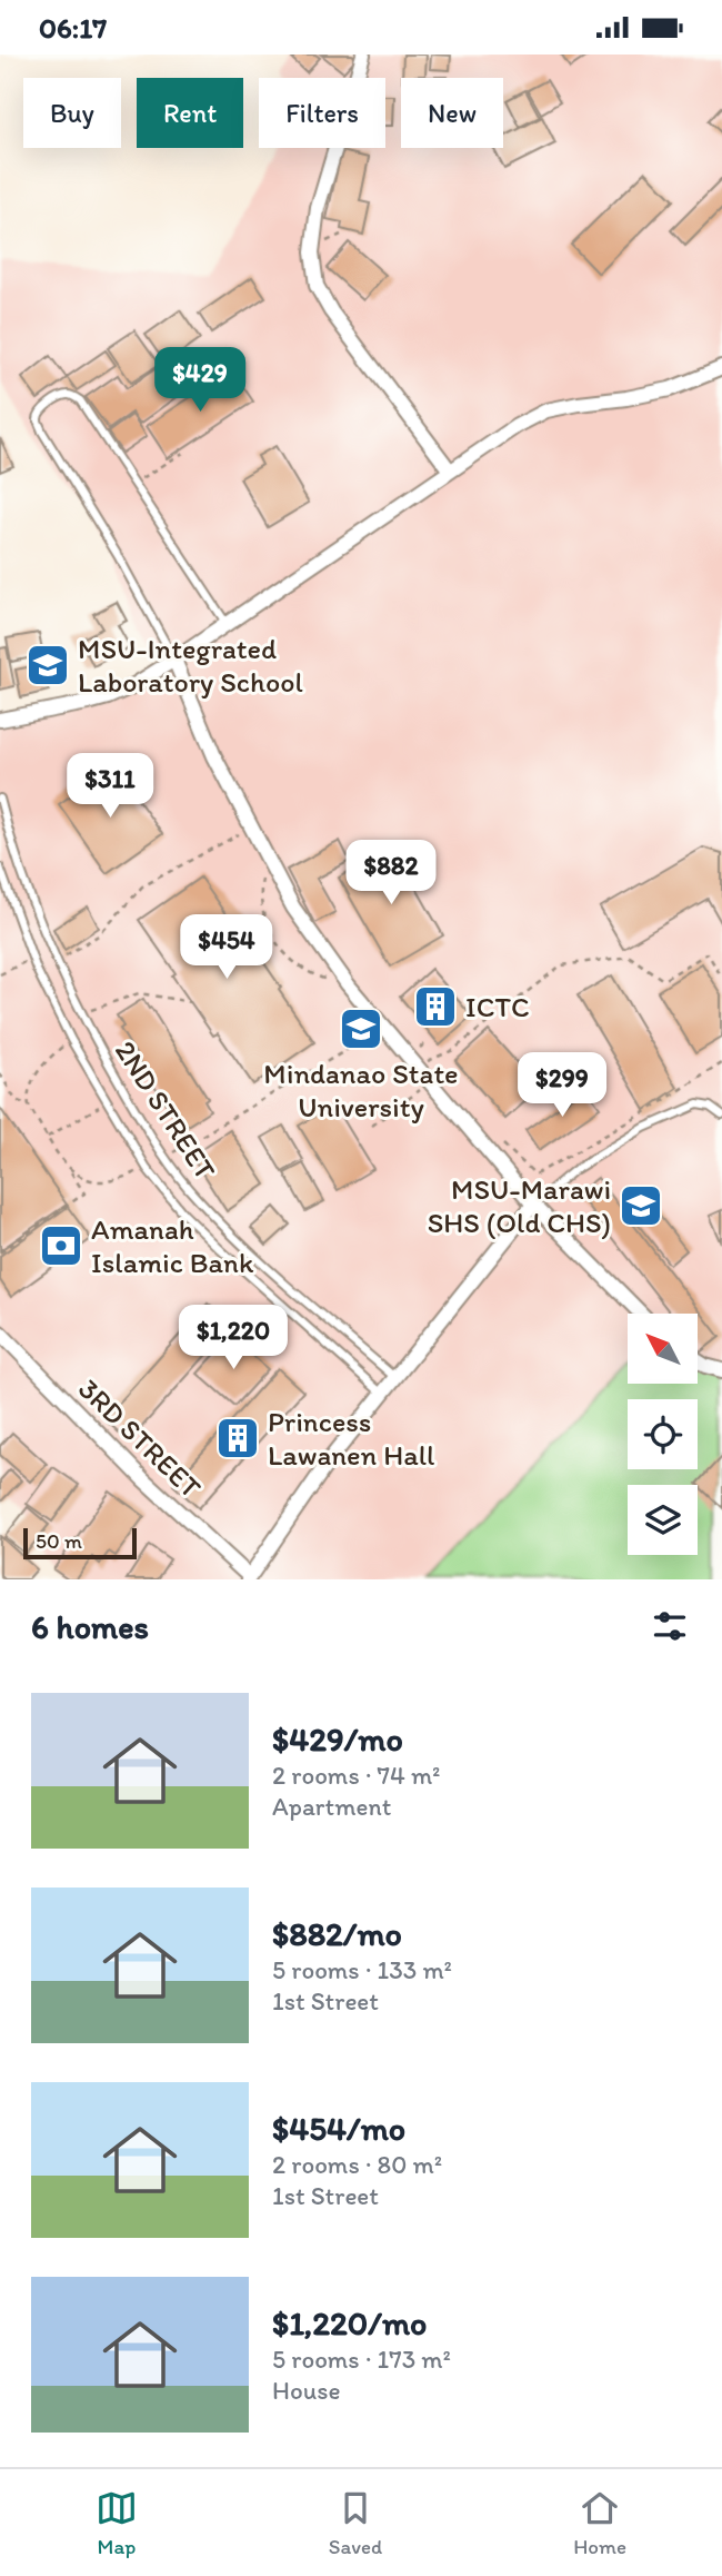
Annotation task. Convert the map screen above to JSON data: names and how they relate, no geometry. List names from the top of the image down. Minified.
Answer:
{"streets":{"street":["3RD STREET"],"lane":["2ND STREET"]},"places":{"school or university":["MSU-Integrated Laboratory School","Mindanao State University","MSU-Marawi SHS (Old CHS)"],"building":["ICTC","Princess Lawanen Hall"],"bank":["Amanah Islamic Bank"]},"scale_bar":"50 m","north":"top left","page":{"status":"06:17","chip":["Buy","Rent","Filters","New"],"price":["$429","$311","$882","$454","$299","$1,220"],"scale":"50 m","heading":"6 homes","list":[{"name":"$429/mo","note":"2 rooms · 74 m² · Apartment"},{"name":"$882/mo","note":"5 rooms · 133 m² · 1st Street"},{"name":"$454/mo","note":"2 rooms · 80 m² · 1st Street"},{"name":"$1,220/mo","note":"5 rooms · 173 m² · House"}],"tabs":["Map","Saved","Home"]}}
